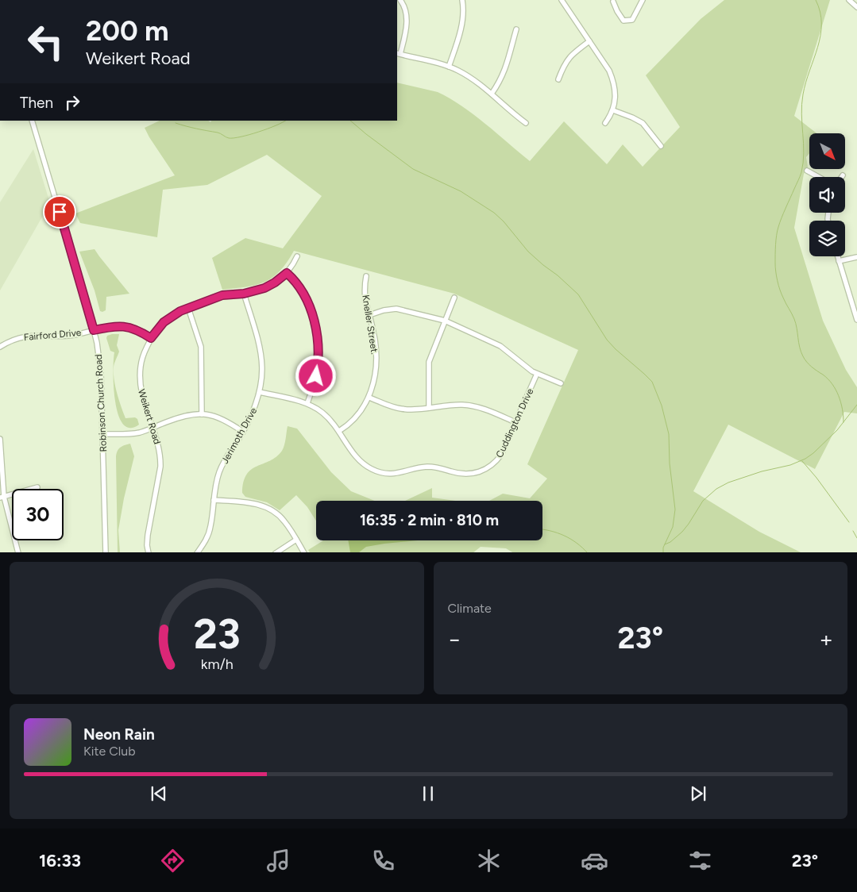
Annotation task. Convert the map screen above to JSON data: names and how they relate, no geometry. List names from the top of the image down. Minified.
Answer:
{"streets":{"street":["Kneller Street.","Fairford Drive","Robinson Church Road","Weikert Road","Cuddington Drive","Jerimoth Drive"]},"crossings":[["Kneller Street.","Cuddington Drive"],["Fairford Drive","Robinson Church Road"],["Fairford Drive","Weikert Road"],["Weikert Road","Jerimoth Drive"],["Cuddington Drive","Jerimoth Drive"]],"north":"bottom right","page":{"turn":["200 m","Weikert Road"],"then":"Then","limit":"30","trip":"16:35 · 2 min · 810 m","tile":"Climate","heat":["−","23°","+"],"song":["Neon Rain","Kite Club"],"tabs":["16:33","23°"],"gauge":["23","km/h"]}}
